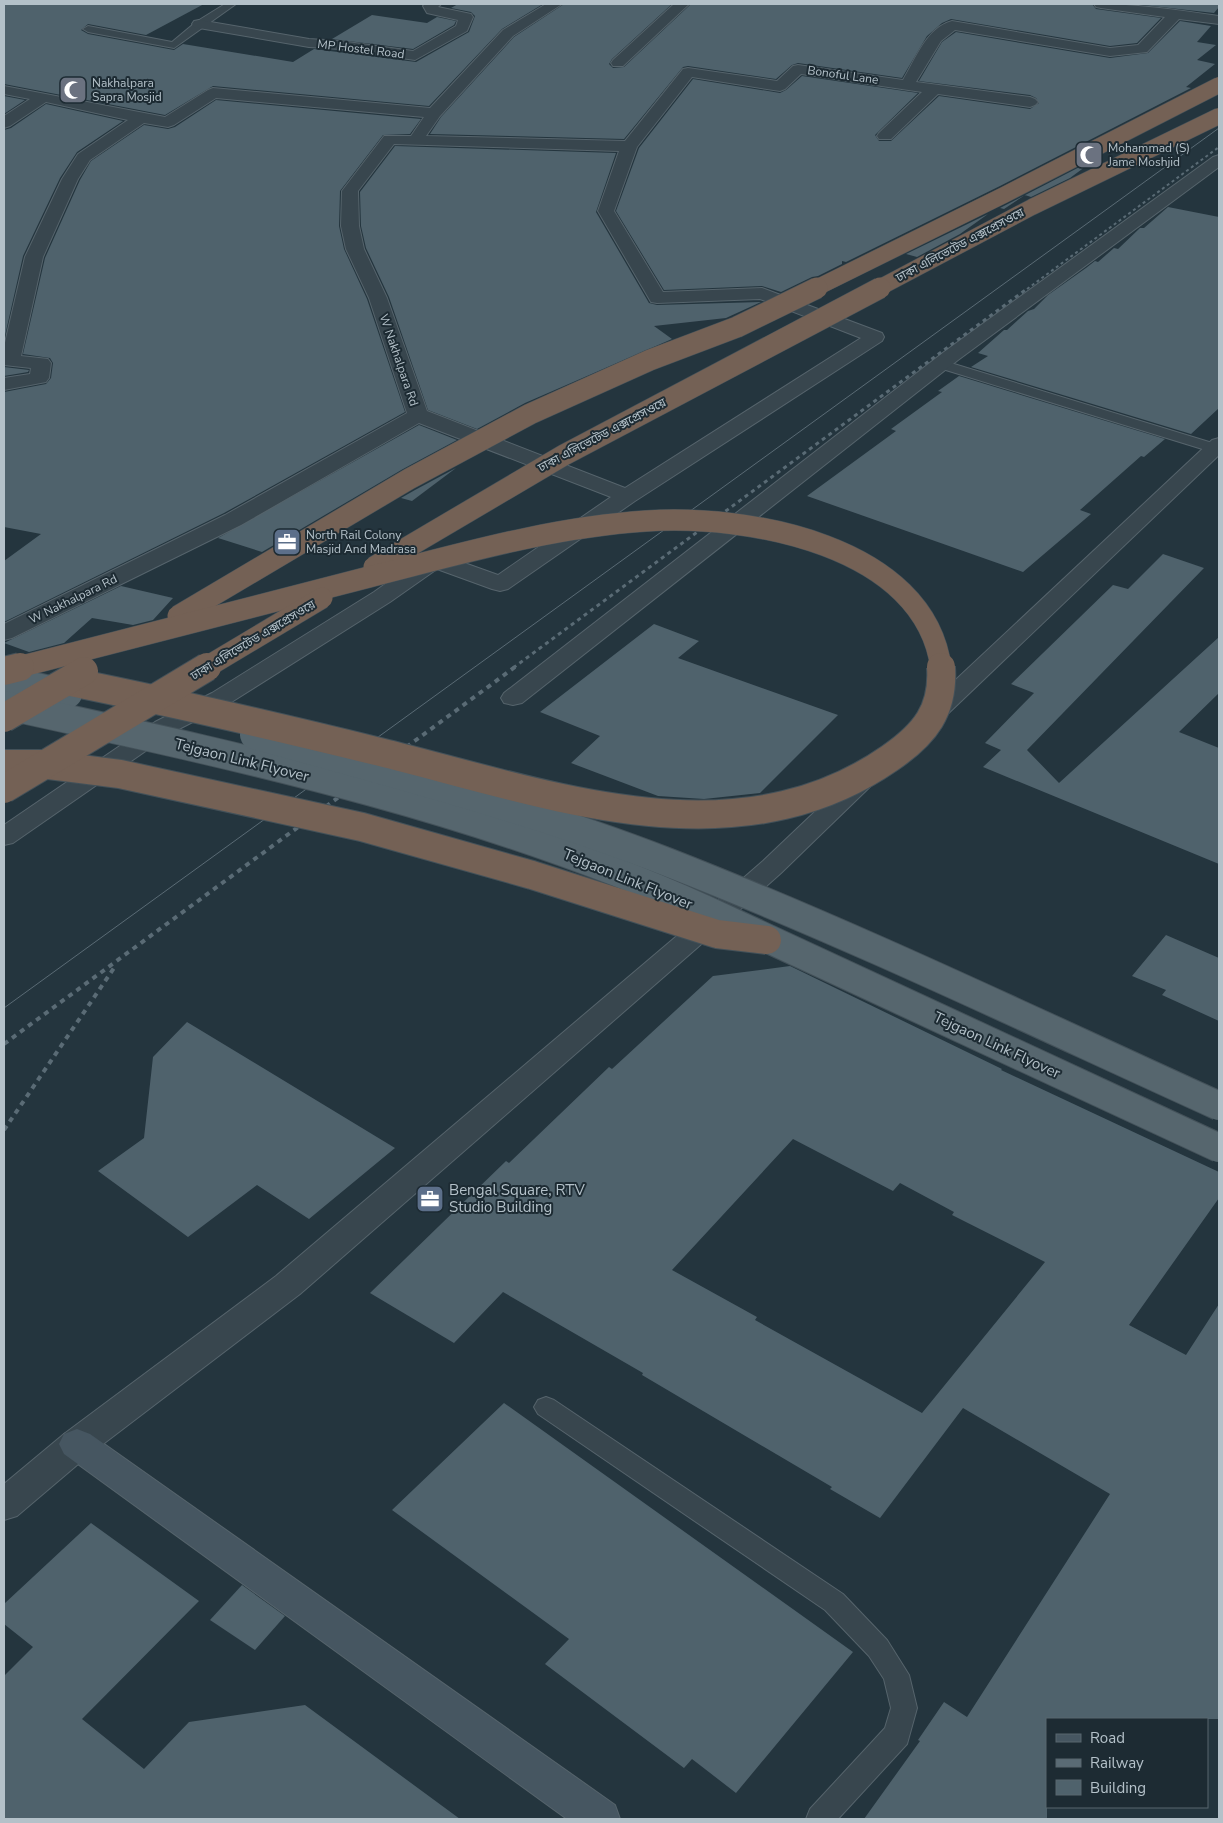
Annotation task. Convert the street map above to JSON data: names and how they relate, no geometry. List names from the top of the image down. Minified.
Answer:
{"streets":{"highway":["ঢাকা এলিভেটেড এক্সপ্রেসওয়ে"],"main road":["Tejgaon Link Flyover"],"street":["MP Hostel Road","Bonoful Lane","W Nakhalpara Rd"]},"places":{"mosque":["Nakhalpara Sapra Mosjid","Mohammad (S) Jame Moshjid"],"office":["North Rail Colony Masjid And Madrasa","Bengal Square, RTV Studio Building"]},"legend":["Road","Railway","Building"]}
